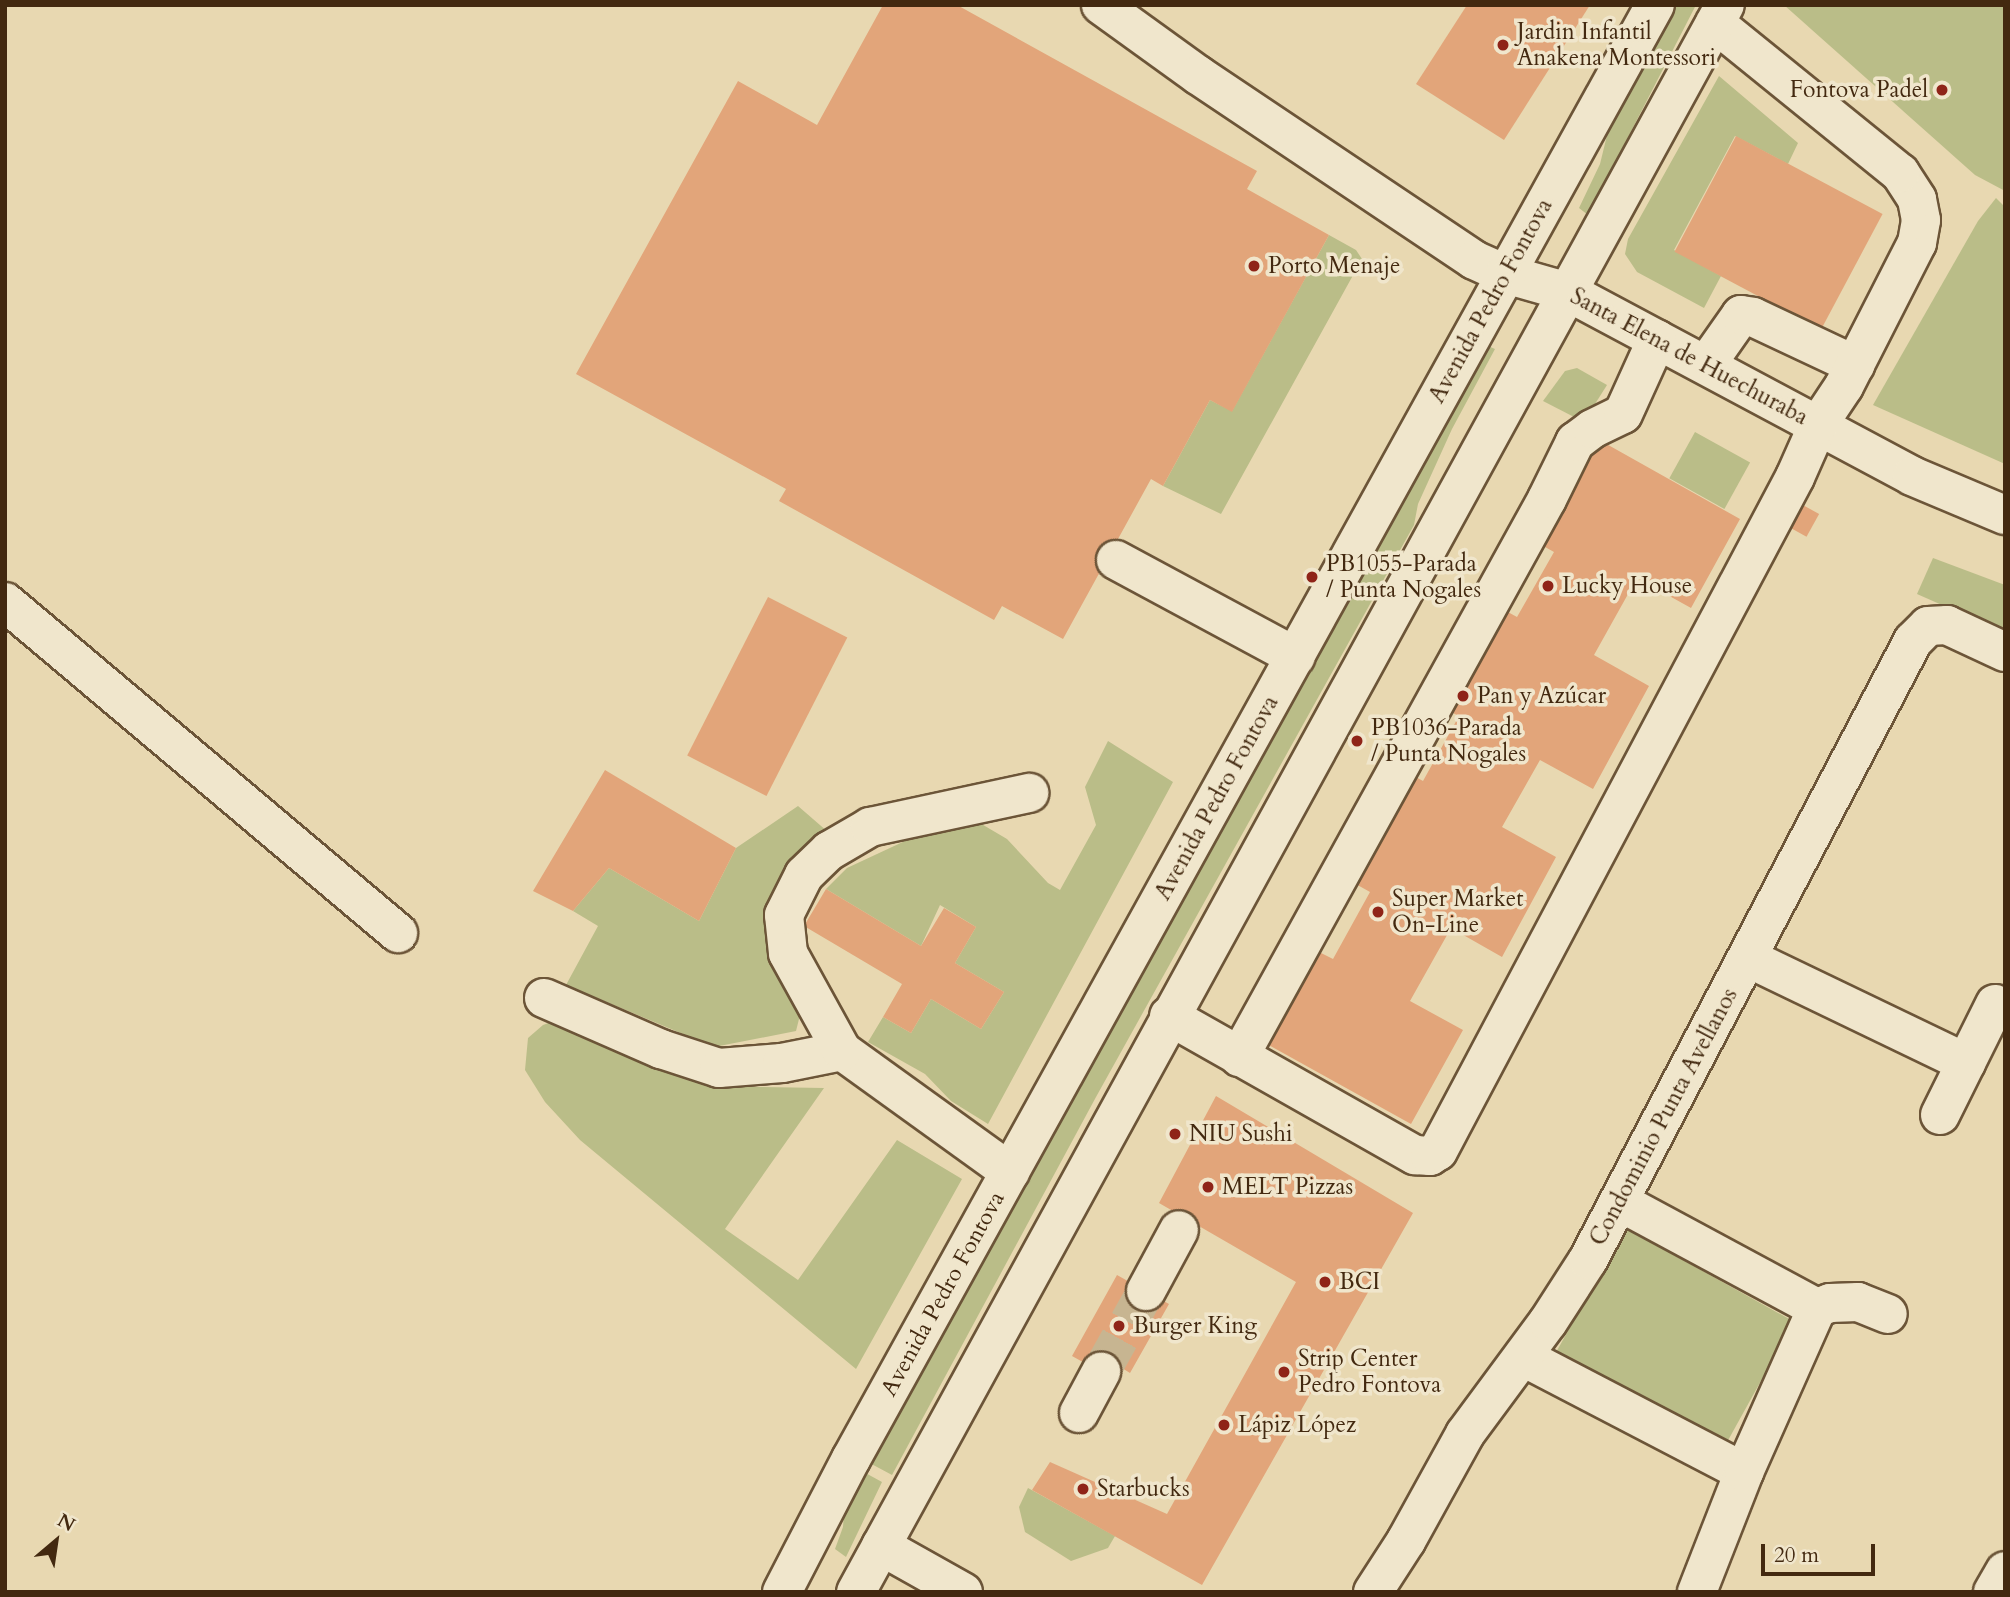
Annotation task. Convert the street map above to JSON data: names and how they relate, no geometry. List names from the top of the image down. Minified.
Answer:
{"streets":{"street":["Avenida Pedro Fontova","Santa Elena de Huechuraba","Condominio Punta Avellanos"]},"crossings":[["Avenida Pedro Fontova","Santa Elena de Huechuraba"]],"places":["Jardin Infantil Anakena Montessori","Fontova Padel","Porto Menaje","PB1055-Parada / Punta Nogales","Lucky House","Pan y Azúcar","PB1036-Parada / Punta Nogales","Super Market On-Line","NIU Sushi","MELT Pizzas","BCI","Burger King","Strip Center Pedro Fontova","Lápiz López","Starbucks"],"scale_bar":"20 m","north":"top right"}
